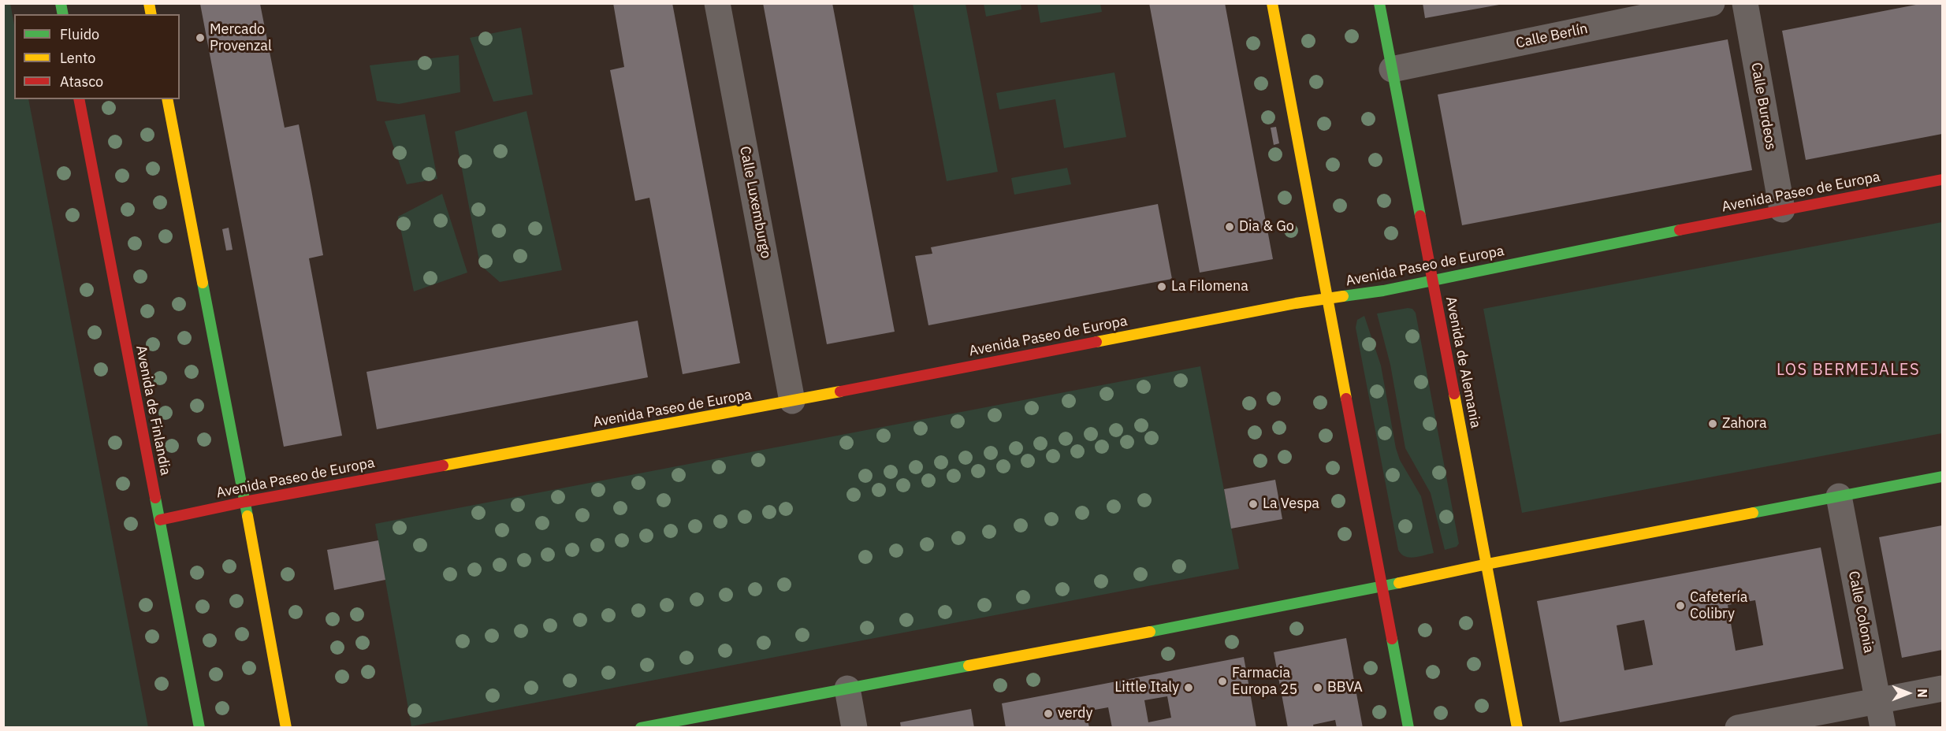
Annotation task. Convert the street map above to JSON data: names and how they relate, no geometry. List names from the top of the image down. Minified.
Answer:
{"streets":{"street":["Calle Berlín","Calle Burdeos","Avenida Paseo de Europa","Calle Luxemburgo","Avenida de Alemania","Avenida de Finlandia","Calle Colonia"]},"crossings":[["Calle Berlín","Avenida de Alemania"],["Calle Burdeos","Avenida Paseo de Europa"],["Avenida Paseo de Europa","Calle Luxemburgo"],["Avenida Paseo de Europa","Avenida de Alemania"],["Avenida Paseo de Europa","Avenida de Finlandia"]],"districts":["LOS BERMEJALES"],"places":["Mercado Provenzal","Dia & Go","La Filomena","Zahora","La Vespa","Cafetería Colibry","Farmacia Europa 25","Little Italy","BBVA","verdy"],"legend":["Fluido","Lento","Atasco"],"north":"right"}
